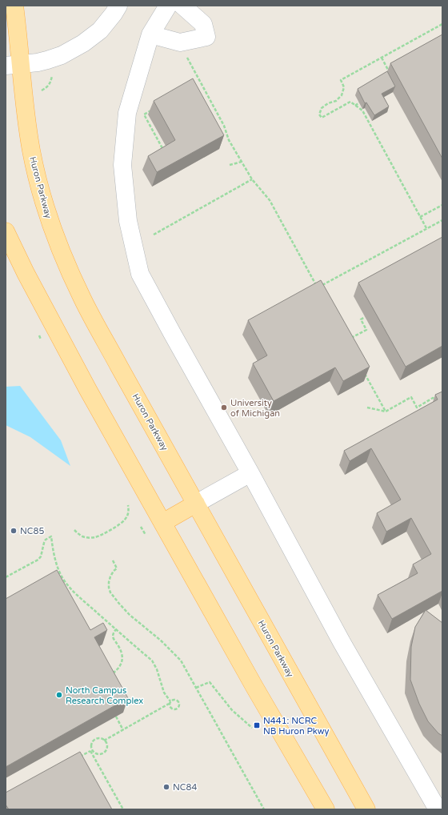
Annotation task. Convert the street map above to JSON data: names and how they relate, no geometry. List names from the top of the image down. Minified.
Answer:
{"streets":{"main road":["Huron Parkway"]},"places":{"other":["University of Michigan","NC85","North Campus Research Complex","NC84"],"transit":["N441: NCRC NB Huron Pkwy"]}}
